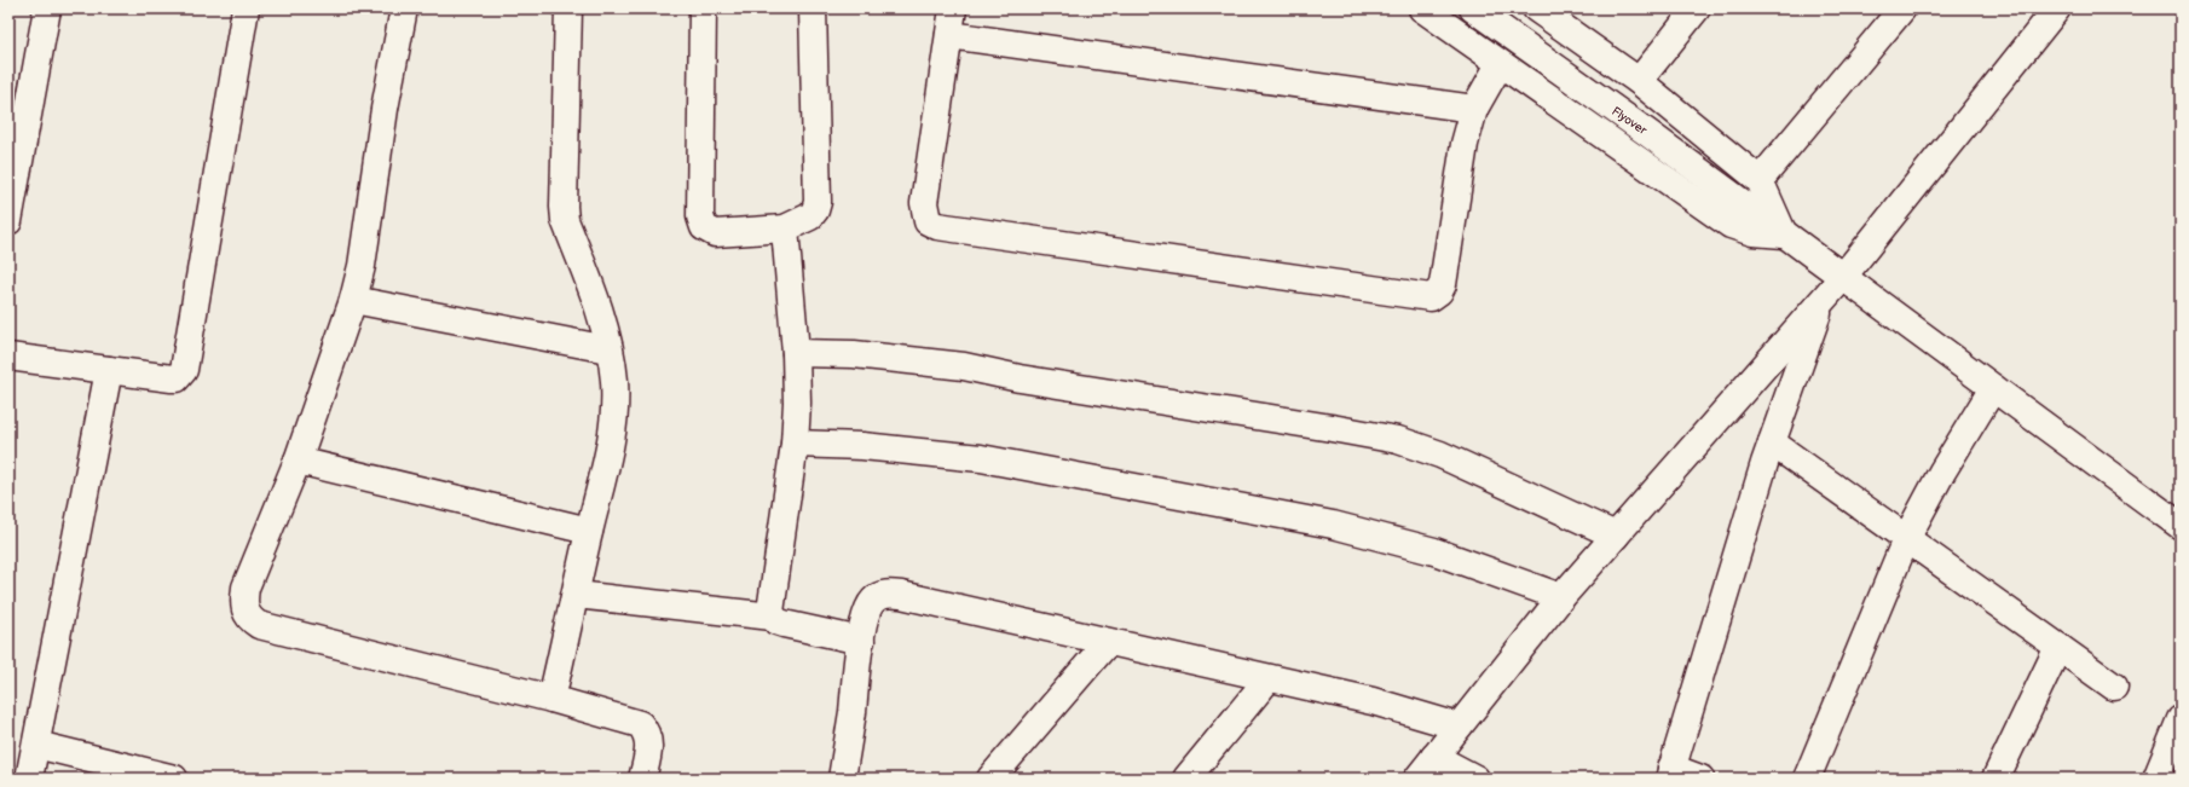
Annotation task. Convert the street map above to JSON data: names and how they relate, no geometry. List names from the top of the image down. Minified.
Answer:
{"streets":{"street":["Flyover"]}}
